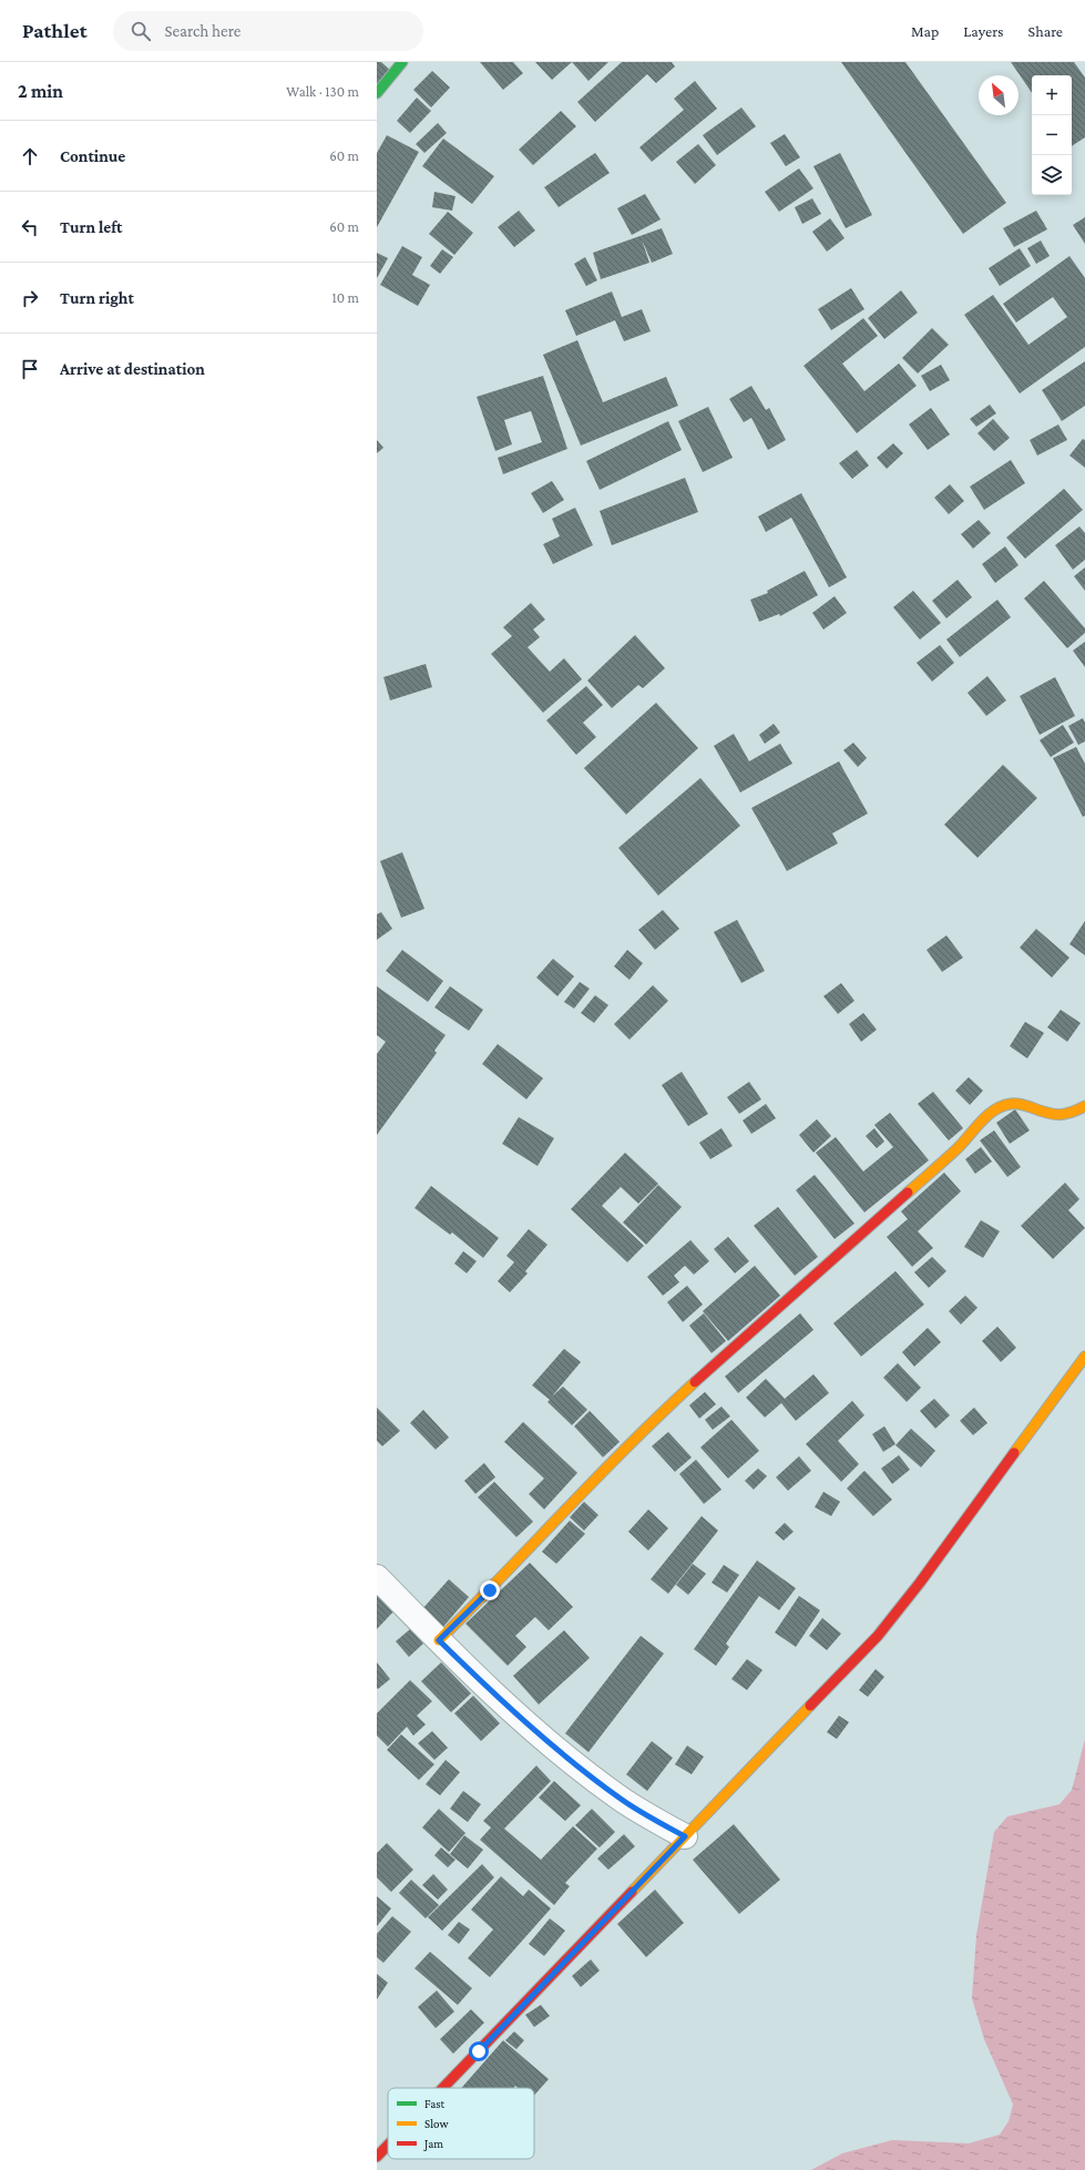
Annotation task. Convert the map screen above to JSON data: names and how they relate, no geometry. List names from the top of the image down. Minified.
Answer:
{"legend":["Fast","Slow","Jam"],"north":"top left","page":{"header":"Pathlet","search":"Search here","nav":["Map","Layers","Share"],"heading":["2 min","Walk · 130 m"],"map_buttons":["+","−"],"list":[["Continue","60 m"],["Turn left","60 m"],["Turn right","10 m"],"Arrive at destination"]}}
